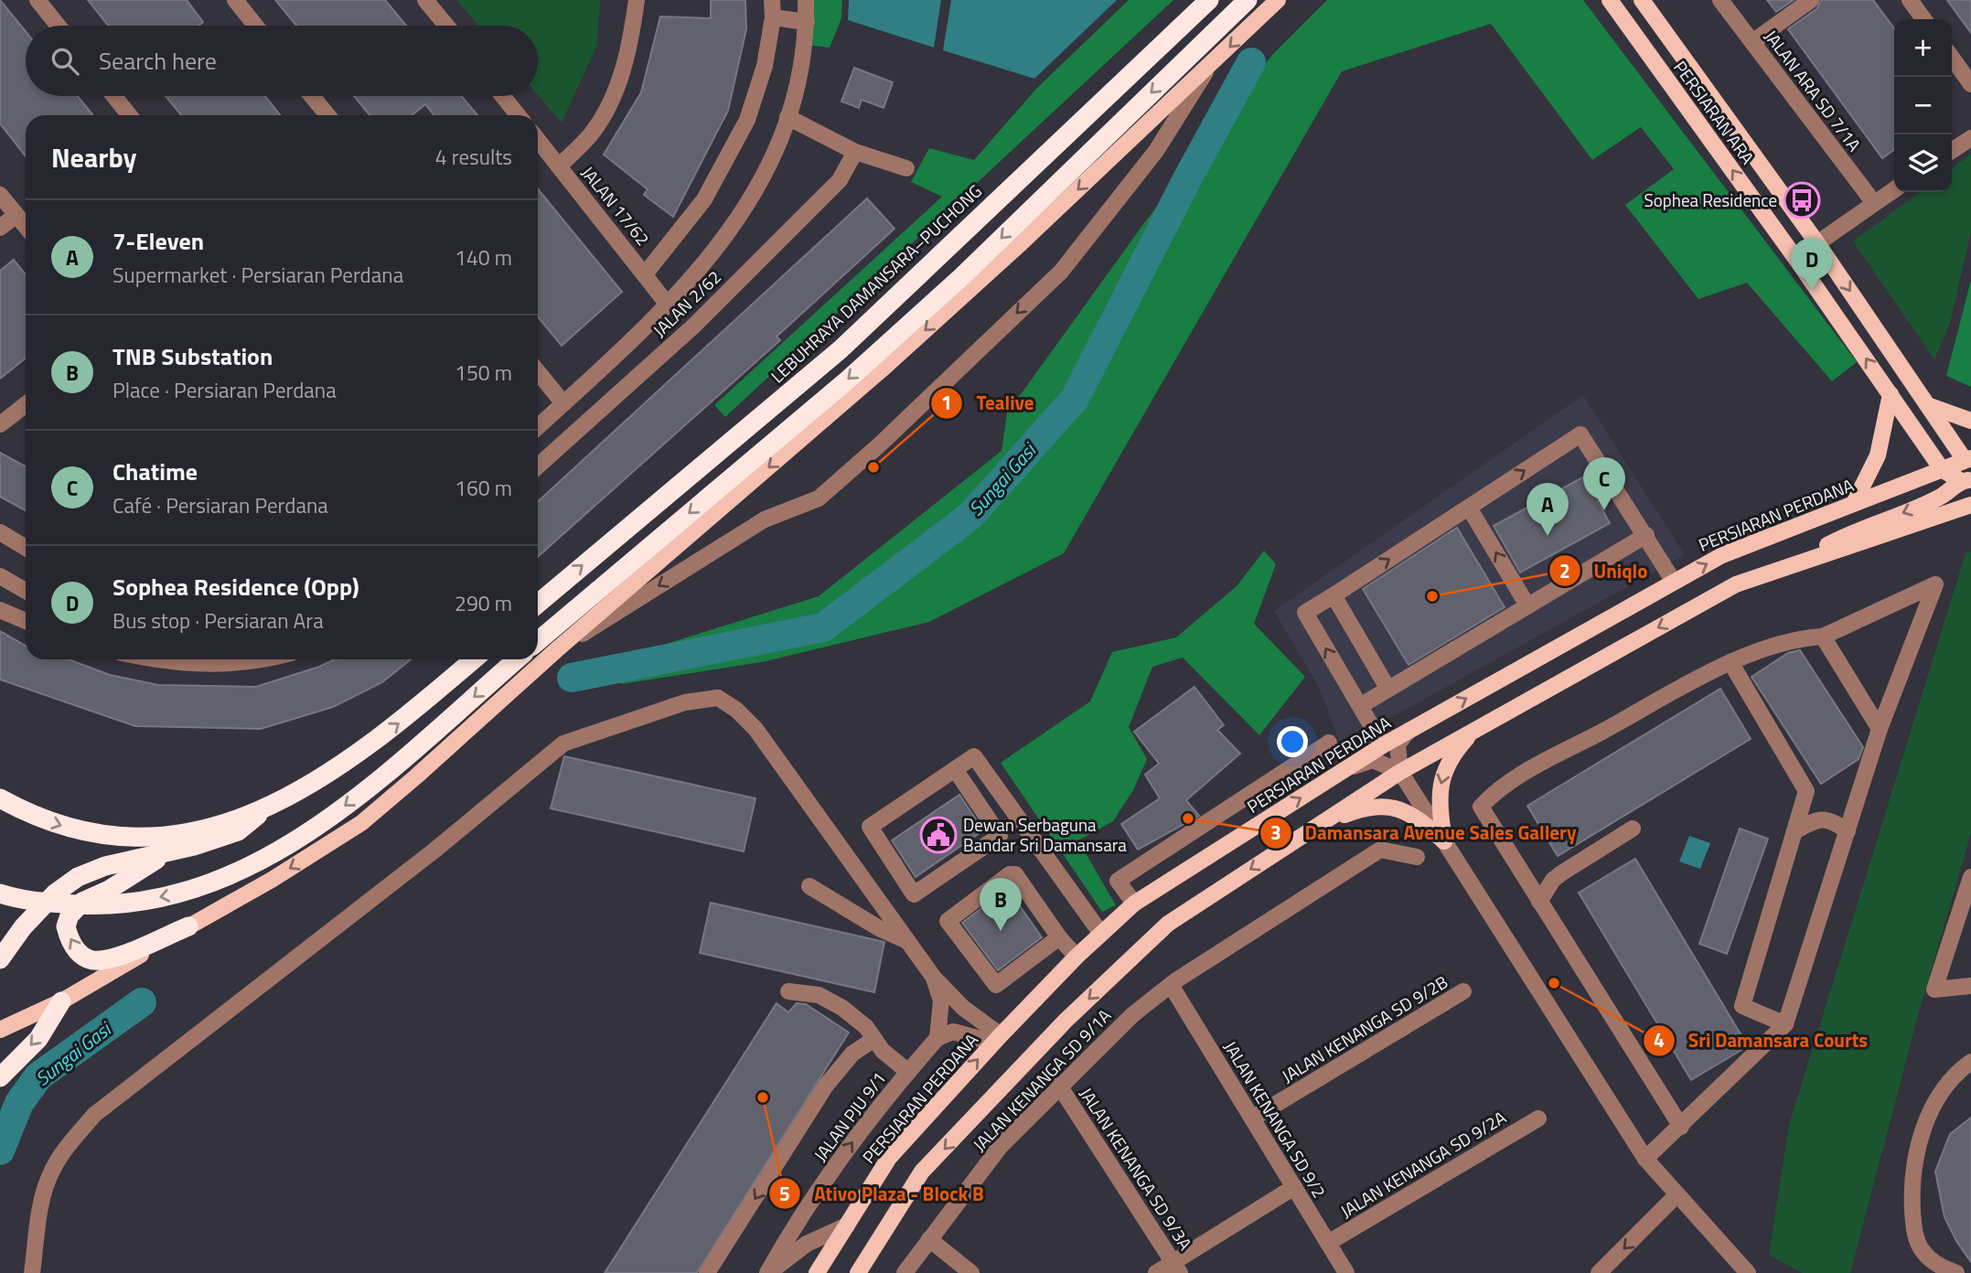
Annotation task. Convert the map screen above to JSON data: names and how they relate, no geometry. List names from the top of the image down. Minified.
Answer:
{"streets":{"highway":["LEBUHRAYA DAMANSARA–PUCHONG"],"main road":["PERSIARAN ARA","PERSIARAN PERDANA"],"street":["JALAN ARA SD 7/1A","JALAN 17/62","JALAN 2/62","JALAN KENANGA SD 9/2B","JALAN KENANGA SD 9/1A","JALAN PJU 9/1","JALAN KENANGA SD 9/2","JALAN KENANGA SD 9/2A","JALAN KENANGA SD 9/3A"]},"crossings":[["PERSIARAN ARA","PERSIARAN PERDANA"],["JALAN 17/62","JALAN 2/62"],["JALAN KENANGA SD 9/2B","JALAN KENANGA SD 9/2"],["JALAN KENANGA SD 9/1A","JALAN KENANGA SD 9/2"],["JALAN KENANGA SD 9/1A","JALAN KENANGA SD 9/3A"],["JALAN KENANGA SD 9/2","JALAN KENANGA SD 9/2A"]],"water":["Sungai Gasi"],"places":{"bus stop":["Sophea Residence"],"other":["Tealive","Uniqlo","Damansara Avenue Sales Gallery","Sri Damansara Courts","Ativo Plaza - Block B"],"public building":["Dewan Serbaguna Bandar Sri Damansara"]},"page":{"map_buttons":["+","−"],"search":"Search here","heading":["Nearby","4 results"],"list":[{"mark":"A","name":"7-Eleven","note":"Supermarket · Persiaran Perdana","value":"140 m"},{"mark":"B","name":"TNB Substation","note":"Place · Persiaran Perdana","value":"150 m"},{"mark":"C","name":"Chatime","note":"Café · Persiaran Perdana","value":"160 m"},{"mark":"D","name":"Sophea Residence (Opp)","note":"Bus stop · Persiaran Ara","value":"290 m"}],"pins":["D","C","A","B"]}}
